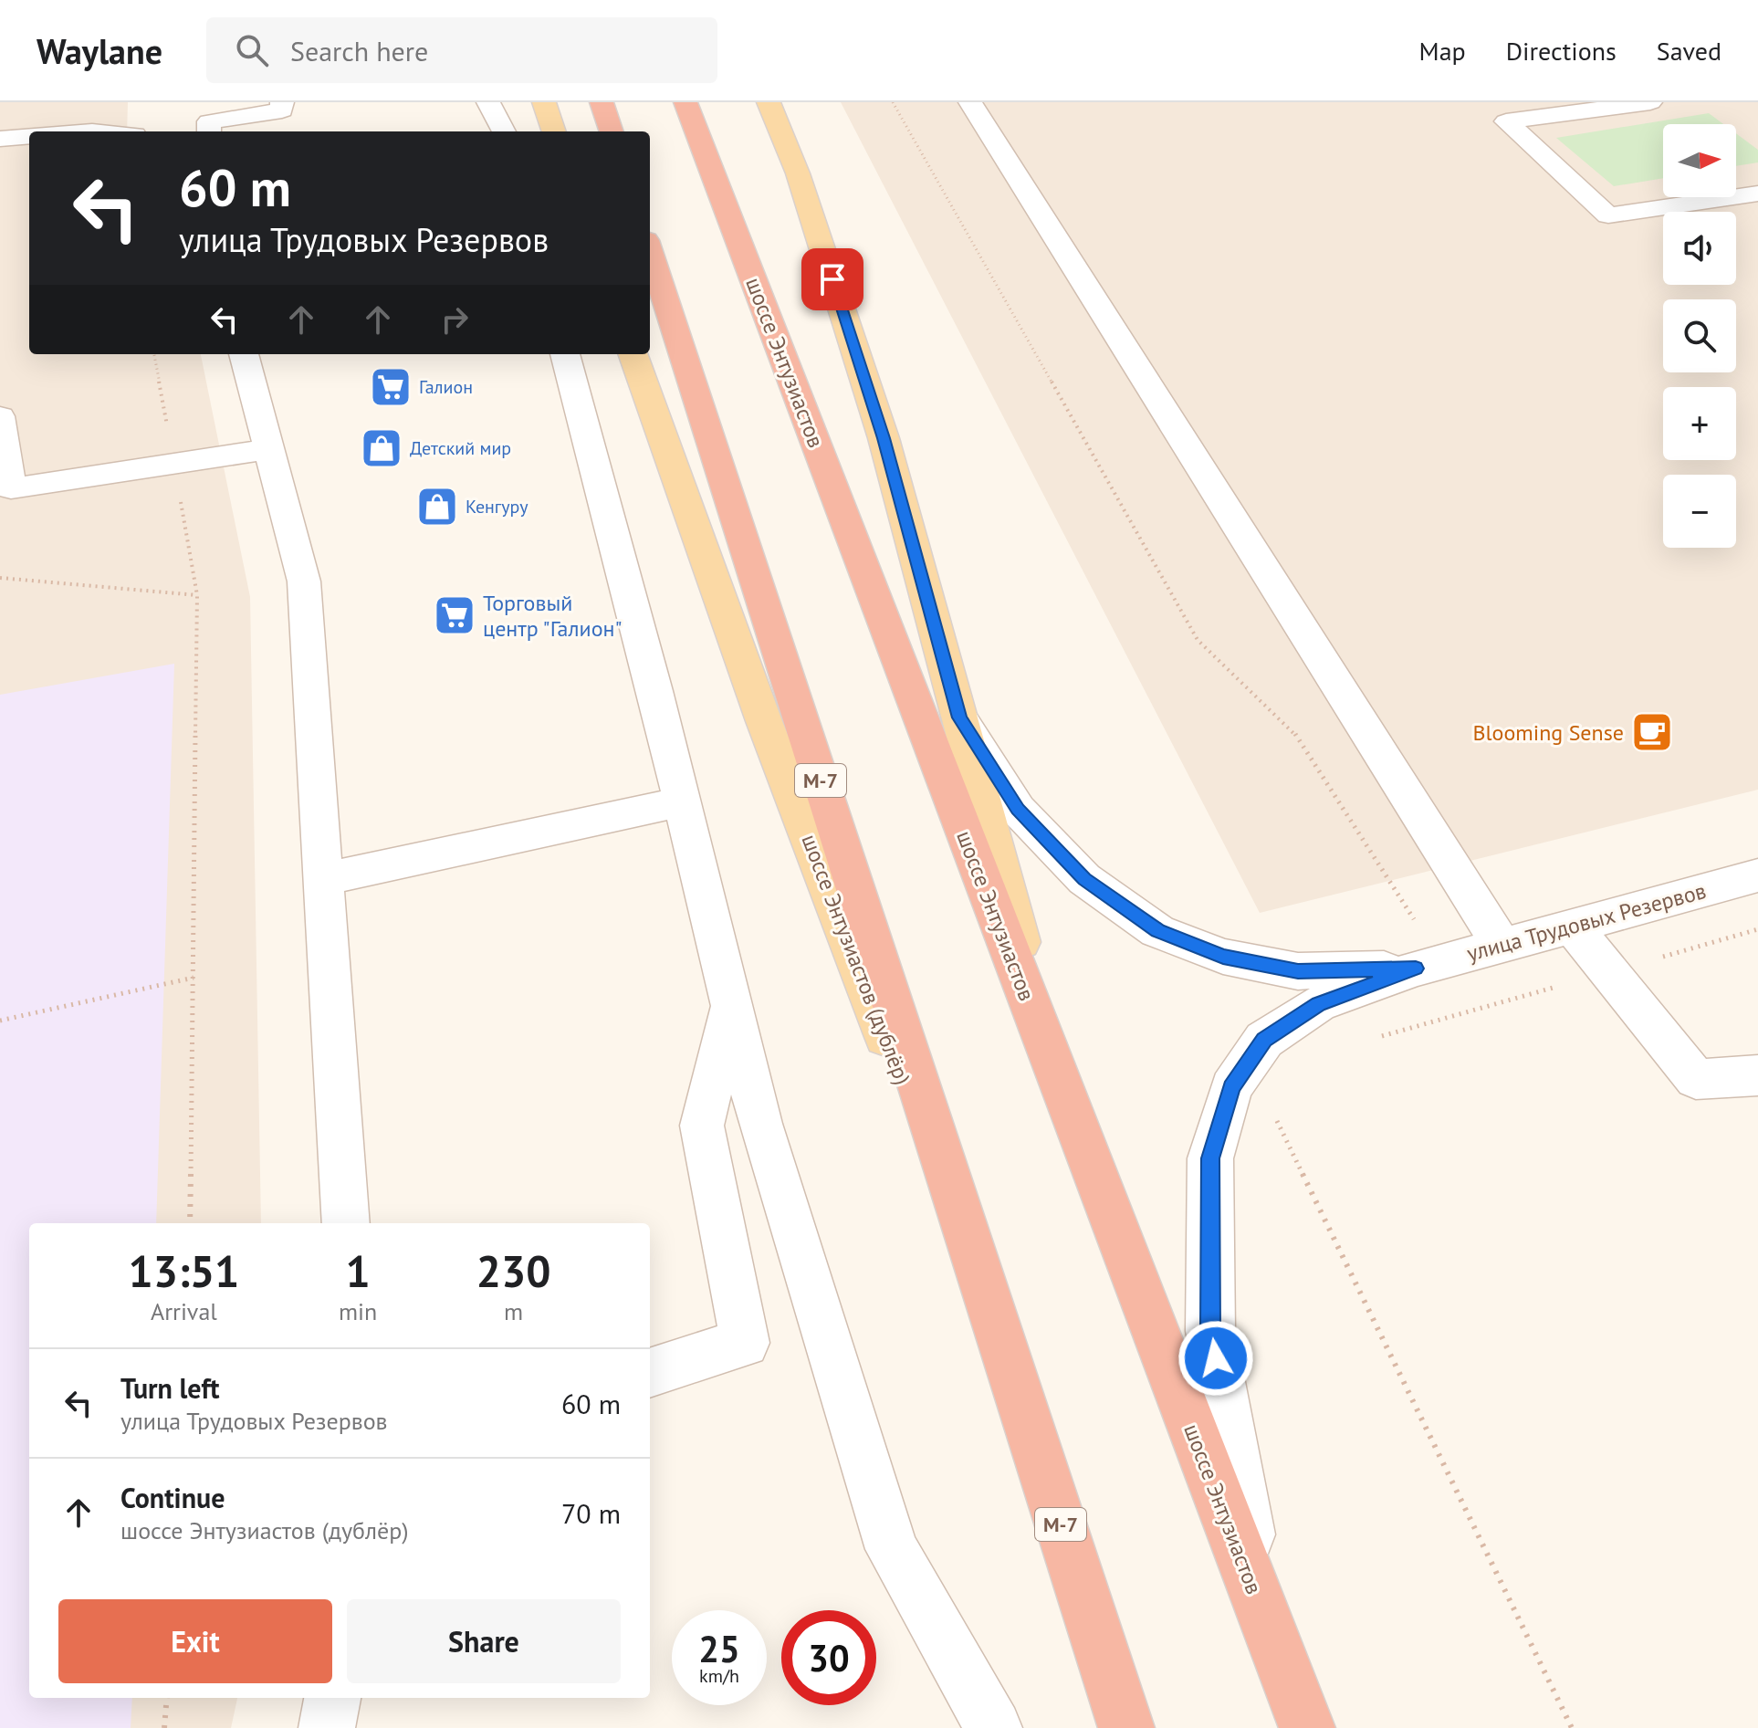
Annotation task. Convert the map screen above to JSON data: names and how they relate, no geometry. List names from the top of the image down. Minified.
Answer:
{"streets":{"highway":["шоссе Энтузиастов","М-7"],"main road":["шоссе Энтузиастов (дублёр)"],"street":["улица Трудовых Резервов"]},"crossings":[["шоссе Энтузиастов","улица Трудовых Резервов"],["М-7","шоссе Энтузиастов (дублёр)"]],"places":{"supermarket":["Галион","Торговый центр \"Галион\""],"shop":["Детский мир","Кенгуру"],"cafe":["Blooming Sense"]},"north":"right","page":{"header":"Waylane","search":"Search here","nav":["Map","Directions","Saved"],"map_buttons":["+","−"],"turn":["60 m","улица Трудовых Резервов"],"eta":["13:51","Arrival","1","min","230","m"],"list":[{"name":"Turn left","note":"улица Трудовых Резервов","value":"60 m"},{"name":"Continue","note":"шоссе Энтузиастов (дублёр)","value":"70 m"}],"buttons":["Exit","Share"],"speed":"25 km/h","limit":"30"}}
